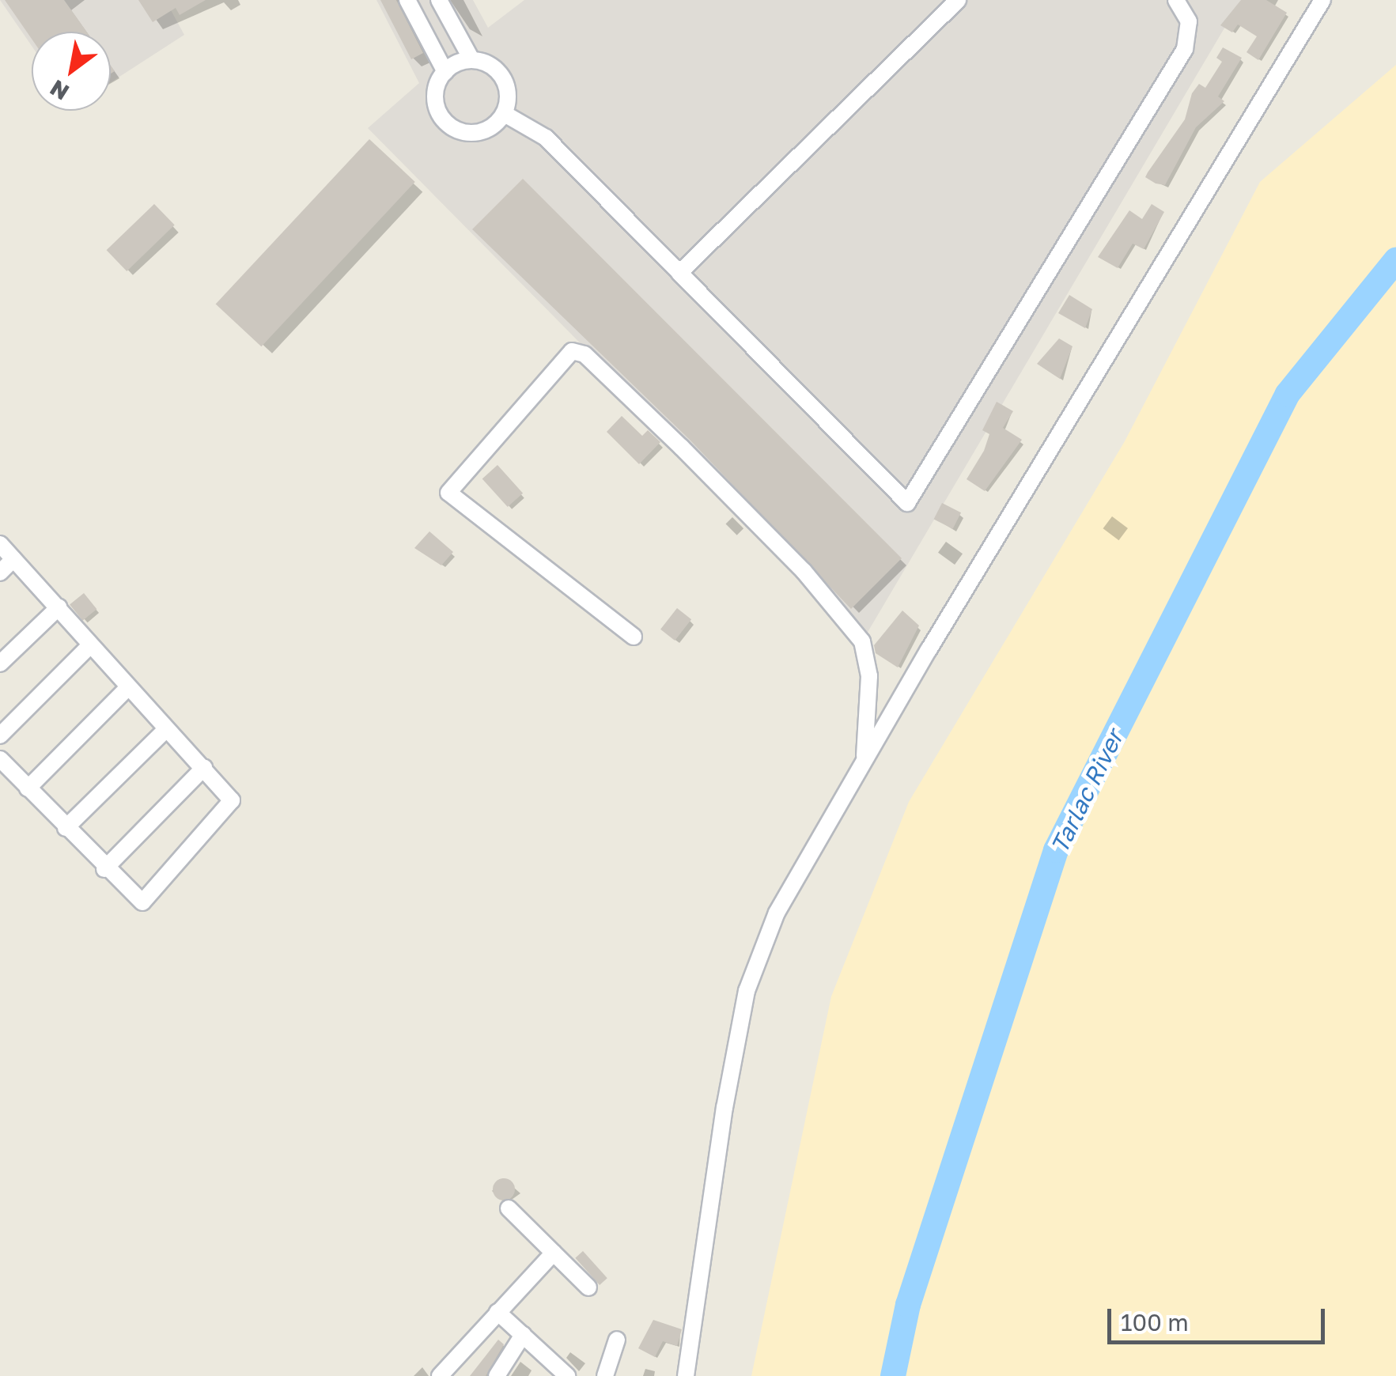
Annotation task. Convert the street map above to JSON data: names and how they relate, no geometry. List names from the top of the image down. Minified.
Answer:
{"water":["Tarlac River"],"scale_bar":"100 m","north":"bottom left"}
